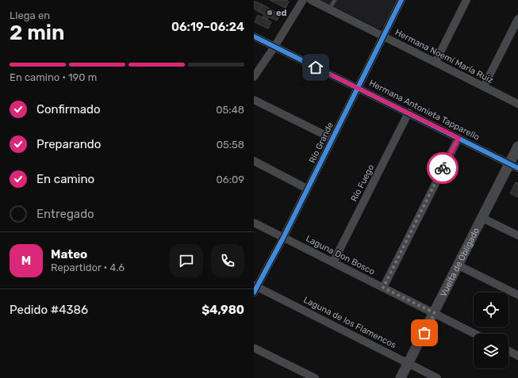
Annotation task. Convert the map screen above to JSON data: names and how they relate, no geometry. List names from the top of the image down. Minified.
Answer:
{"streets":{"street":["Hermana Noemí María Ruiz","Hermana Antonieta Tapparello","Río Grande","Río Fuego","Laguna Don Bosco","Vuelta de Obligado","Laguna de los Flamencos"]},"crossings":[["Hermana Noemí María Ruiz","Río Grande"],["Hermana Antonieta Tapparello","Río Grande"],["Hermana Antonieta Tapparello","Río Fuego"],["Hermana Antonieta Tapparello","Vuelta de Obligado"],["Río Grande","Laguna Don Bosco"],["Río Grande","Laguna de los Flamencos"],["Río Fuego","Laguna Don Bosco"],["Laguna Don Bosco","Vuelta de Obligado"],["Vuelta de Obligado","Laguna de los Flamencos"]],"places":["ed"],"page":{"heading":["2 min","Llega en","06:19–06:24"],"panel":["Mateo","Repartidor · 4.6","Pedido #4386","$4,980"],"bar":"En camino · 190 m","list":[["Confirmado","05:48"],["Preparando","05:58"],["En camino","06:09"],"Entregado"],"round":"M"}}
